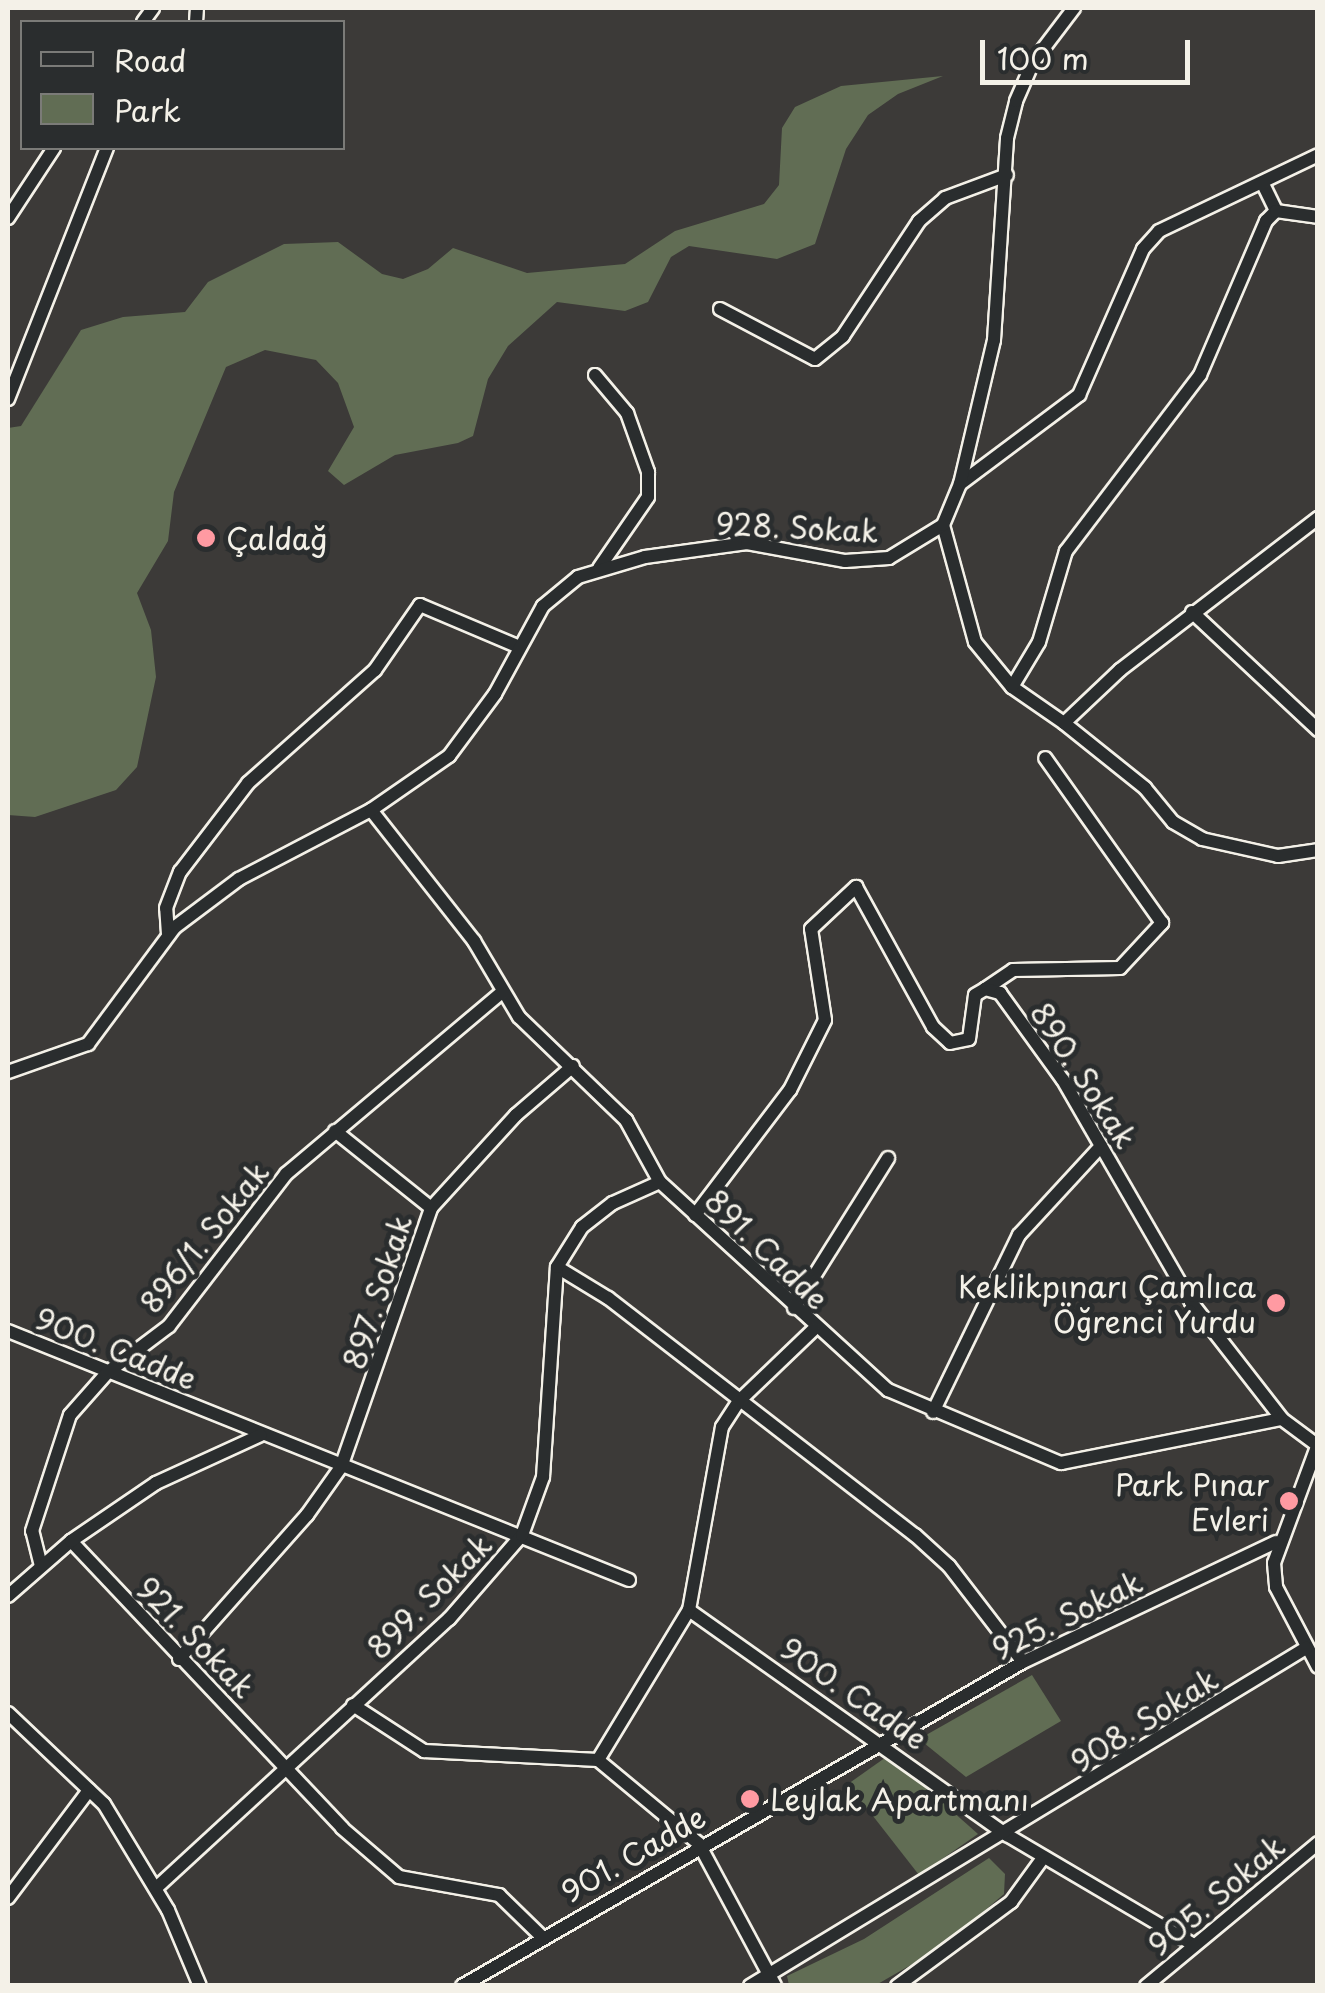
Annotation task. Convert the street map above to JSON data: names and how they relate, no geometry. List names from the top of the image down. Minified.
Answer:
{"streets":{"street":["928. Sokak","890. Sokak","896/1. Sokak","891. Cadde","897. Sokak","900. Cadde","899. Sokak","925. Sokak","921. Sokak","908. Sokak","901. Cadde","905. Sokak"]},"crossings":[["928. Sokak","891. Cadde"],["890. Sokak","891. Cadde"],["896/1. Sokak","891. Cadde"],["896/1. Sokak","900. Cadde"],["891. Cadde","897. Sokak"],["897. Sokak","900. Cadde"],["897. Sokak","921. Sokak"],["900. Cadde","899. Sokak"],["900. Cadde","925. Sokak"],["900. Cadde","908. Sokak"],["900. Cadde","901. Cadde"],["900. Cadde","905. Sokak"],["899. Sokak","921. Sokak"],["925. Sokak","901. Cadde"],["921. Sokak","901. Cadde"]],"places":["Çaldağ","Keklikpınarı Çamlıca Öğrenci Yurdu","Park Pınar Evleri","Leylak Apartmanı"],"legend":["Road","Park"],"scale_bar":"100 m"}
